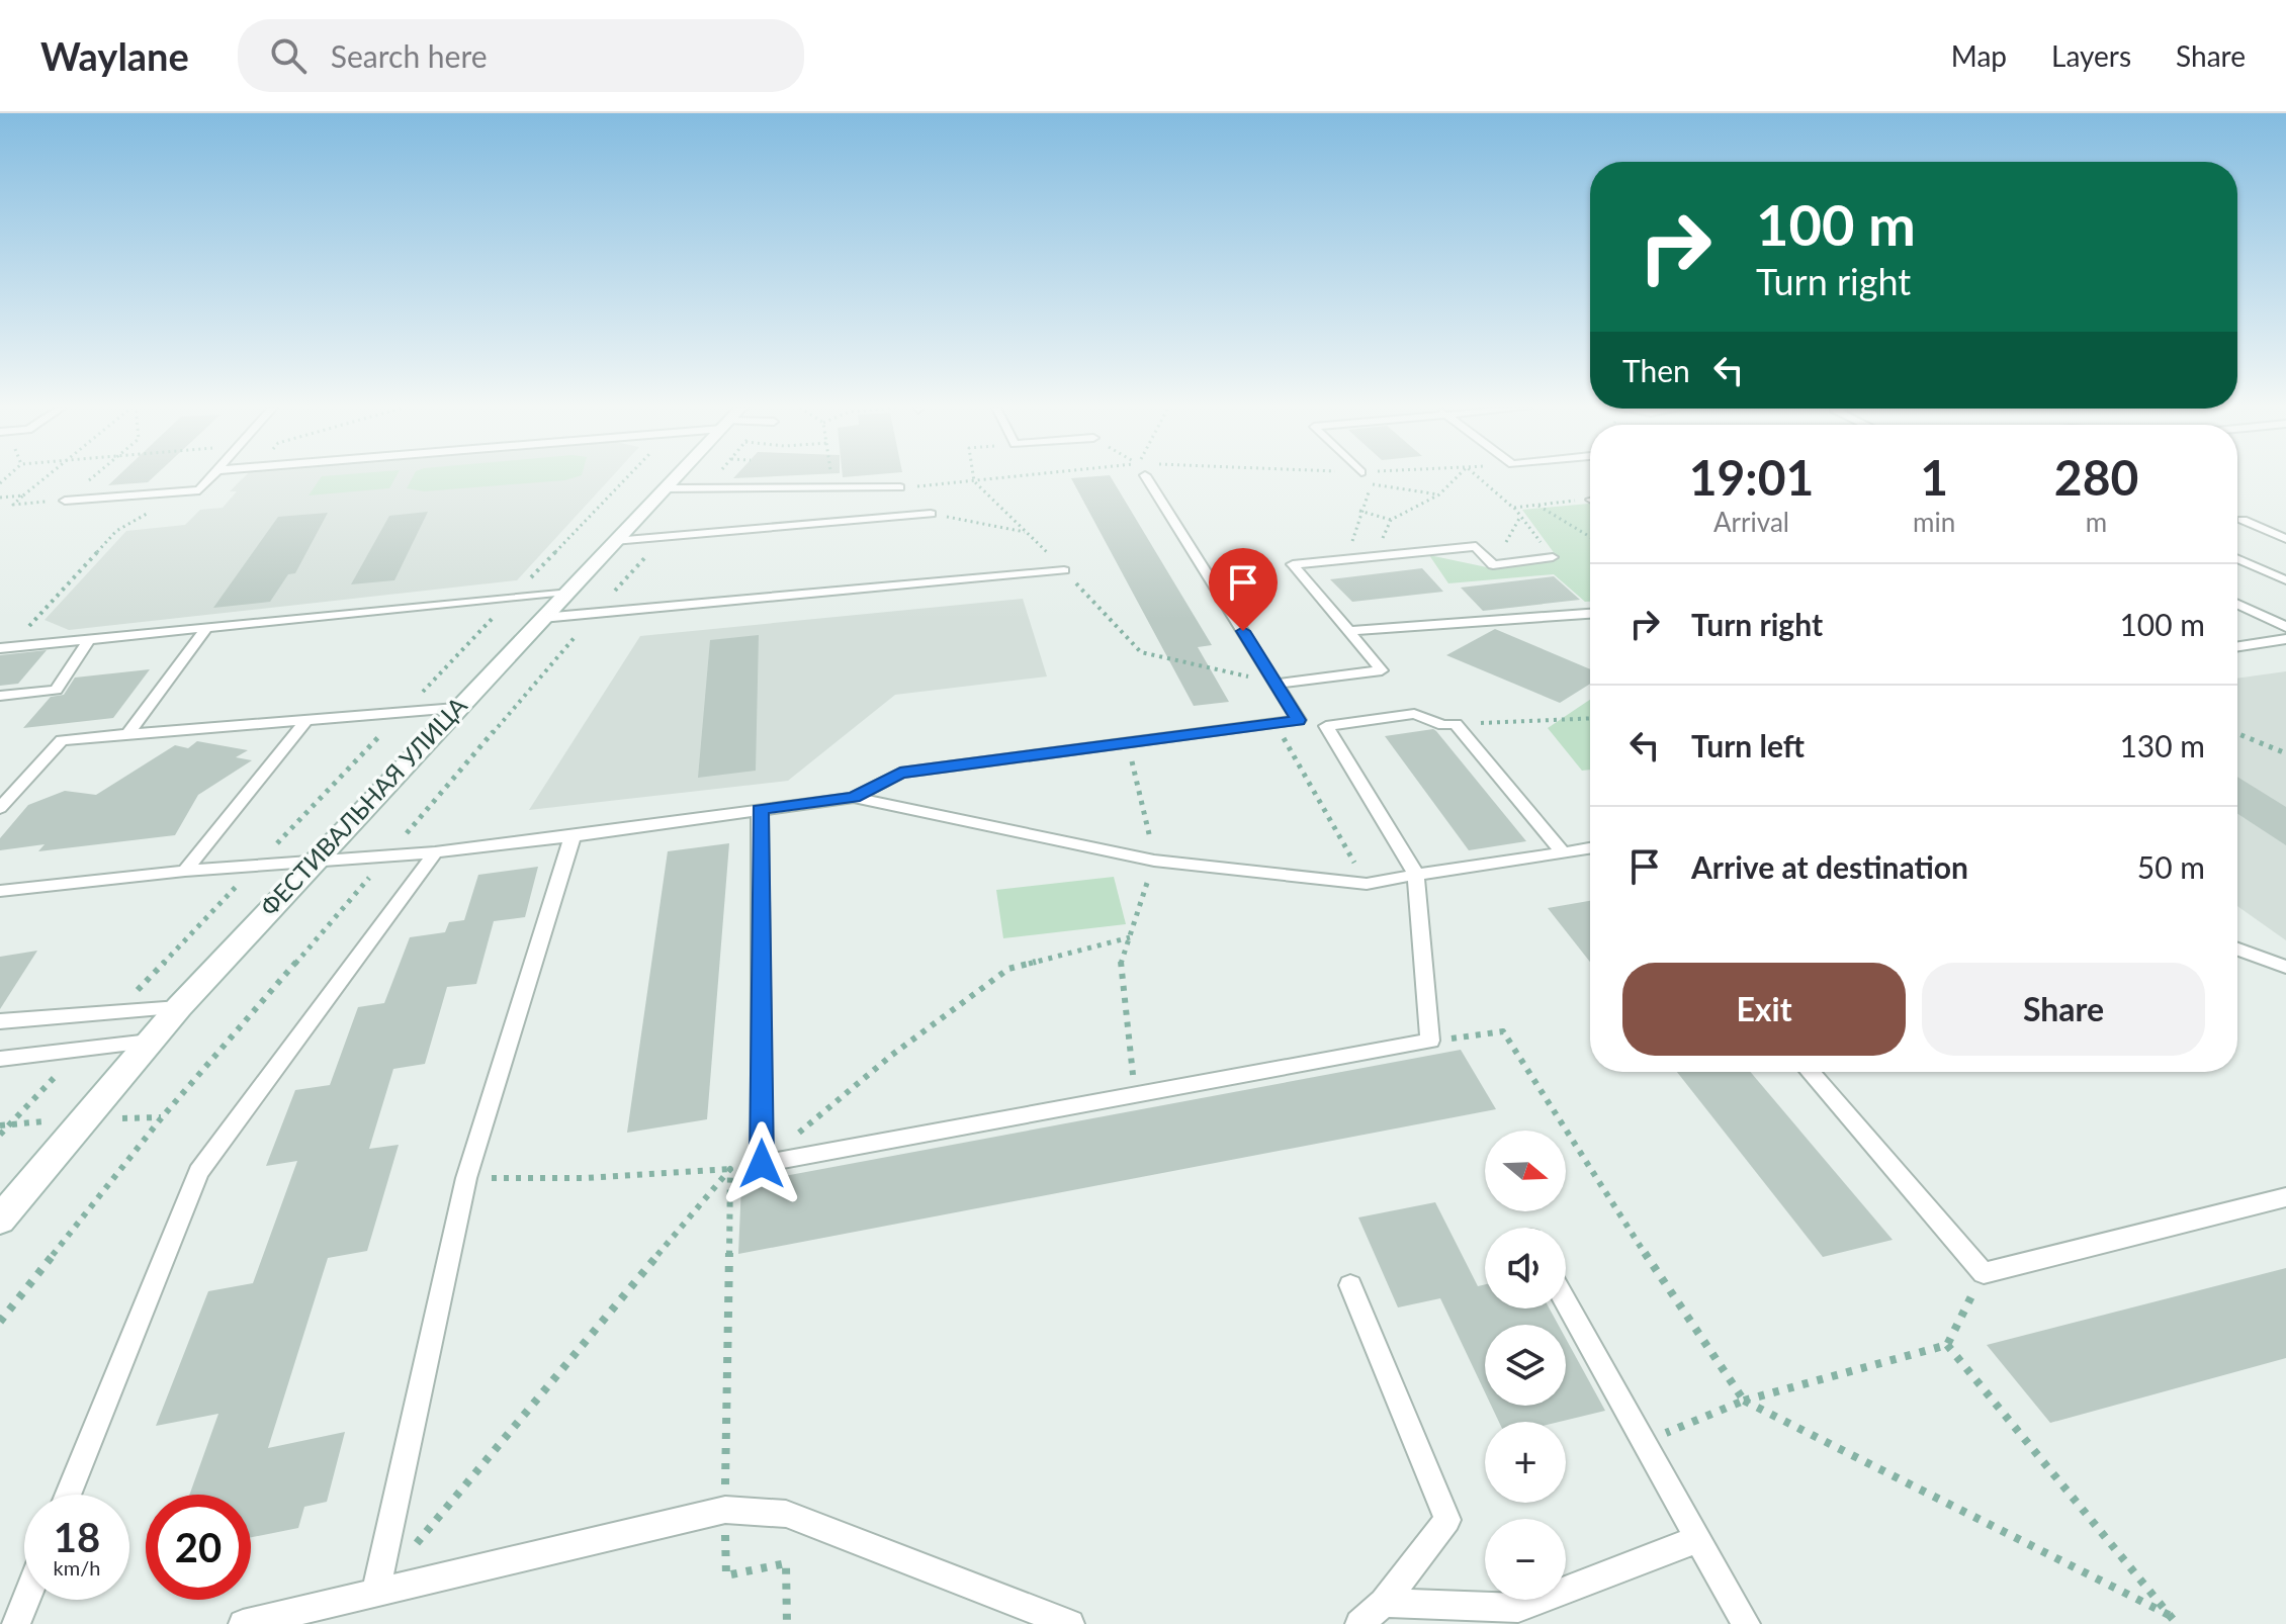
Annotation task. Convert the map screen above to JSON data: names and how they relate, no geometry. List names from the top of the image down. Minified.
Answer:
{"streets":{"street":["ФЕСТИВАЛЬНАЯ УЛИЦА"]},"north":"right","page":{"header":"Waylane","search":"Search here","nav":["Map","Layers","Share"],"turn":["100 m","Turn right"],"then":"Then","eta":["19:01","Arrival","1","min","280","m"],"list":[{"name":"Turn right","value":"100 m"},{"name":"Turn left","value":"130 m"},{"name":"Arrive at destination","value":"50 m"}],"buttons":["Exit","Share"],"map_buttons":["+","−"],"speed":"18 km/h","limit":"20"}}
